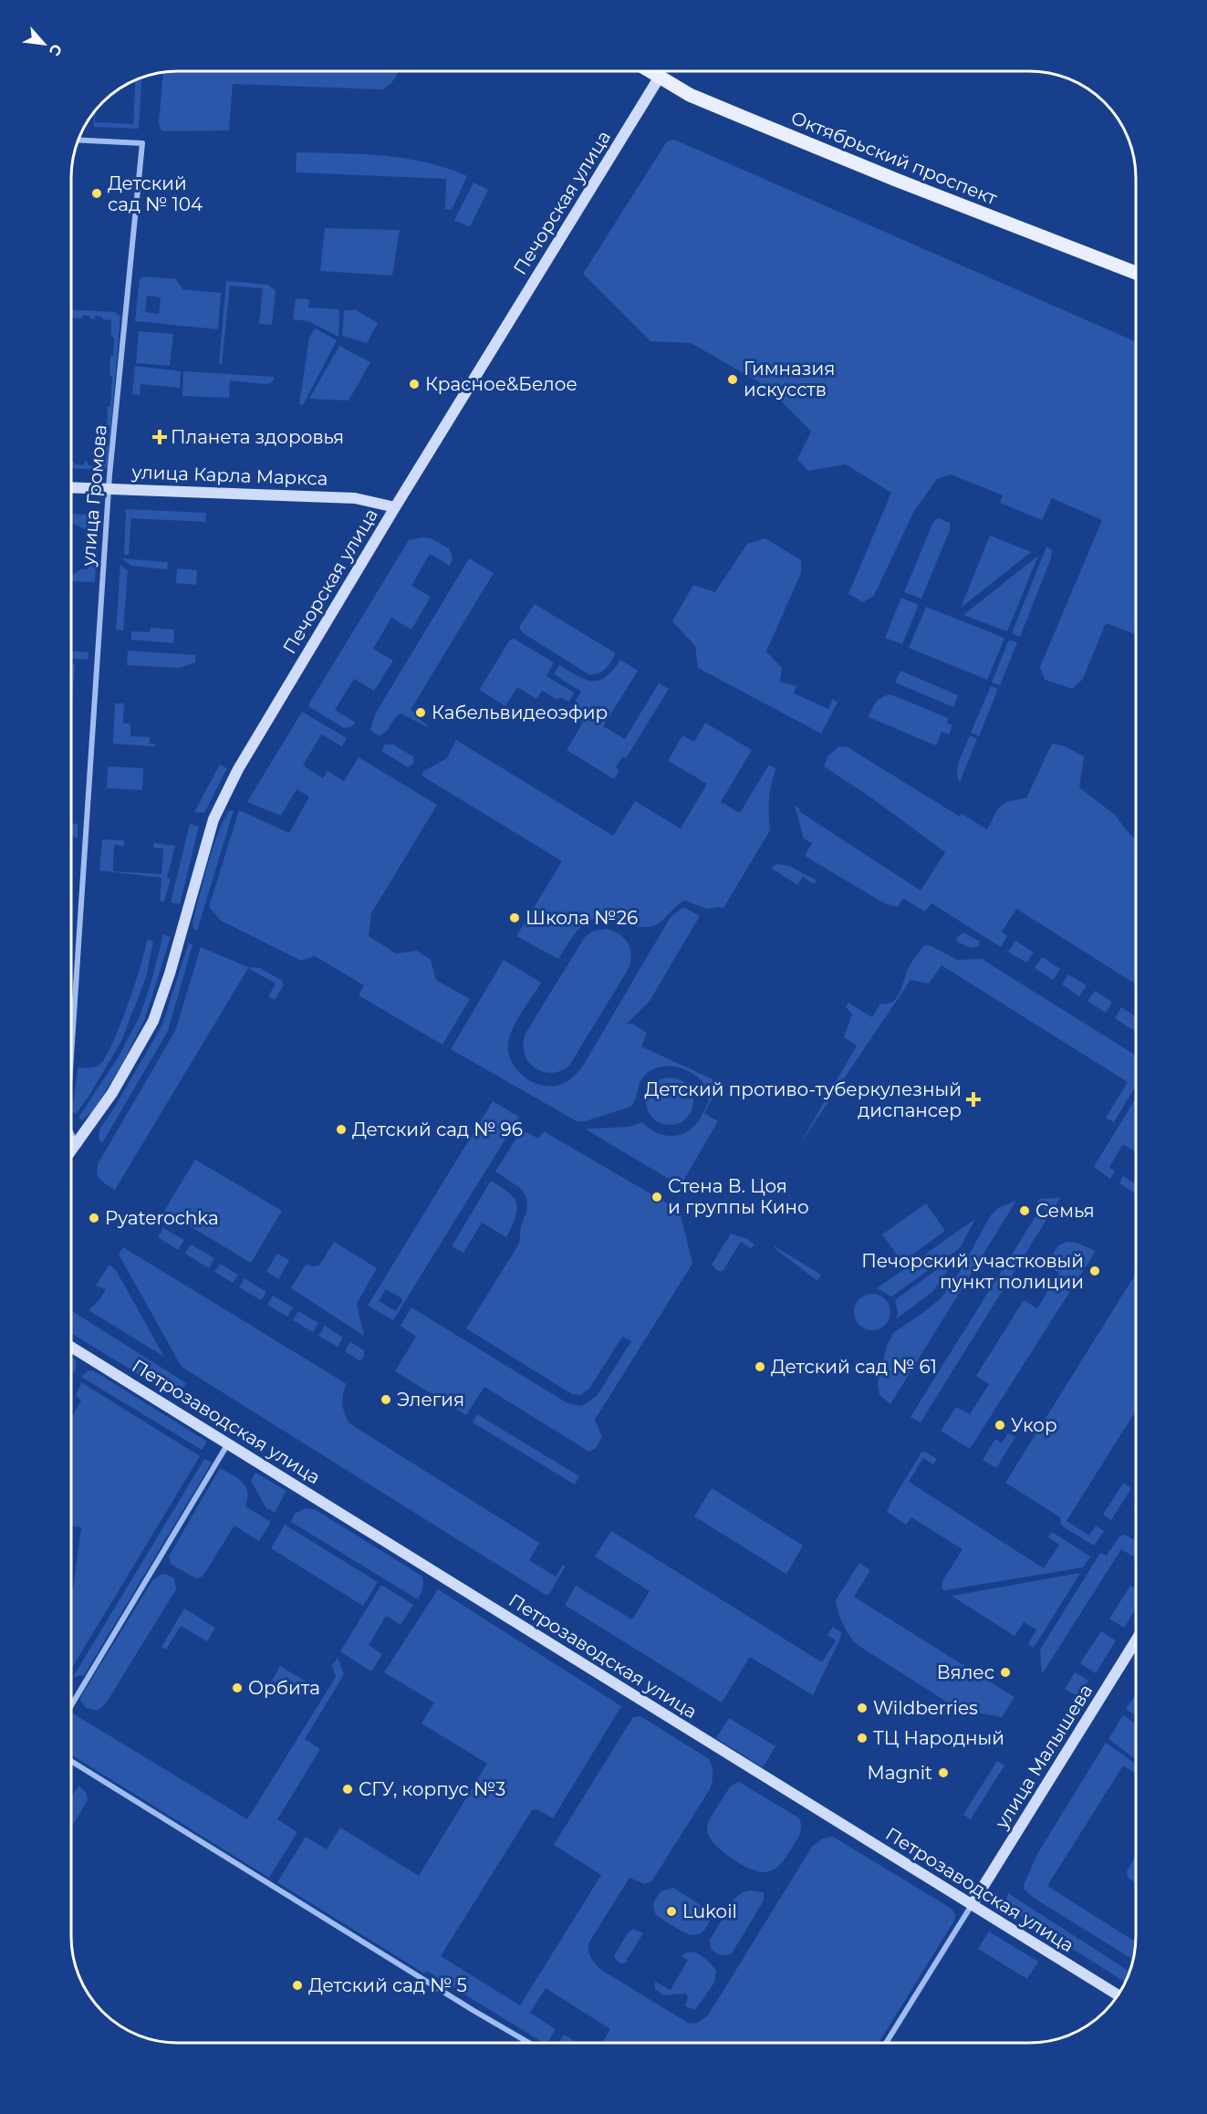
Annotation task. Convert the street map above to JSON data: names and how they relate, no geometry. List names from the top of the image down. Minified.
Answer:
{"streets":{"main road":["Октябрьский проспект"],"street":["Печорская улица","улица Карла Маркса","улица Громова","Петрозаводская улица","улица Малышева"]},"crossings":[["Октябрьский проспект","Печорская улица"],["Печорская улица","улица Карла Маркса"],["Печорская улица","улица Громова"],["улица Карла Маркса","улица Громова"],["Петрозаводская улица","улица Малышева"]],"places":{"other":["Детский сад № 104","Гимназия искусств","Красное&Белое","Кабельвидеоэфир","Школа №26","Детский сад № 96","Стена В. Цоя и группы Кино","Семья","Pyaterochka","Печорский участковый пункт полиции","Детский сад № 61","Элегия","Укор","Вялес","Орбита","Wildberries","ТЦ Народный","Magnit","СГУ, корпус №3","Lukoil","Детский сад № 5"],"health":["Планета здоровья","Детский противо-туберкулезный диспансер"]},"north":"bottom right"}
